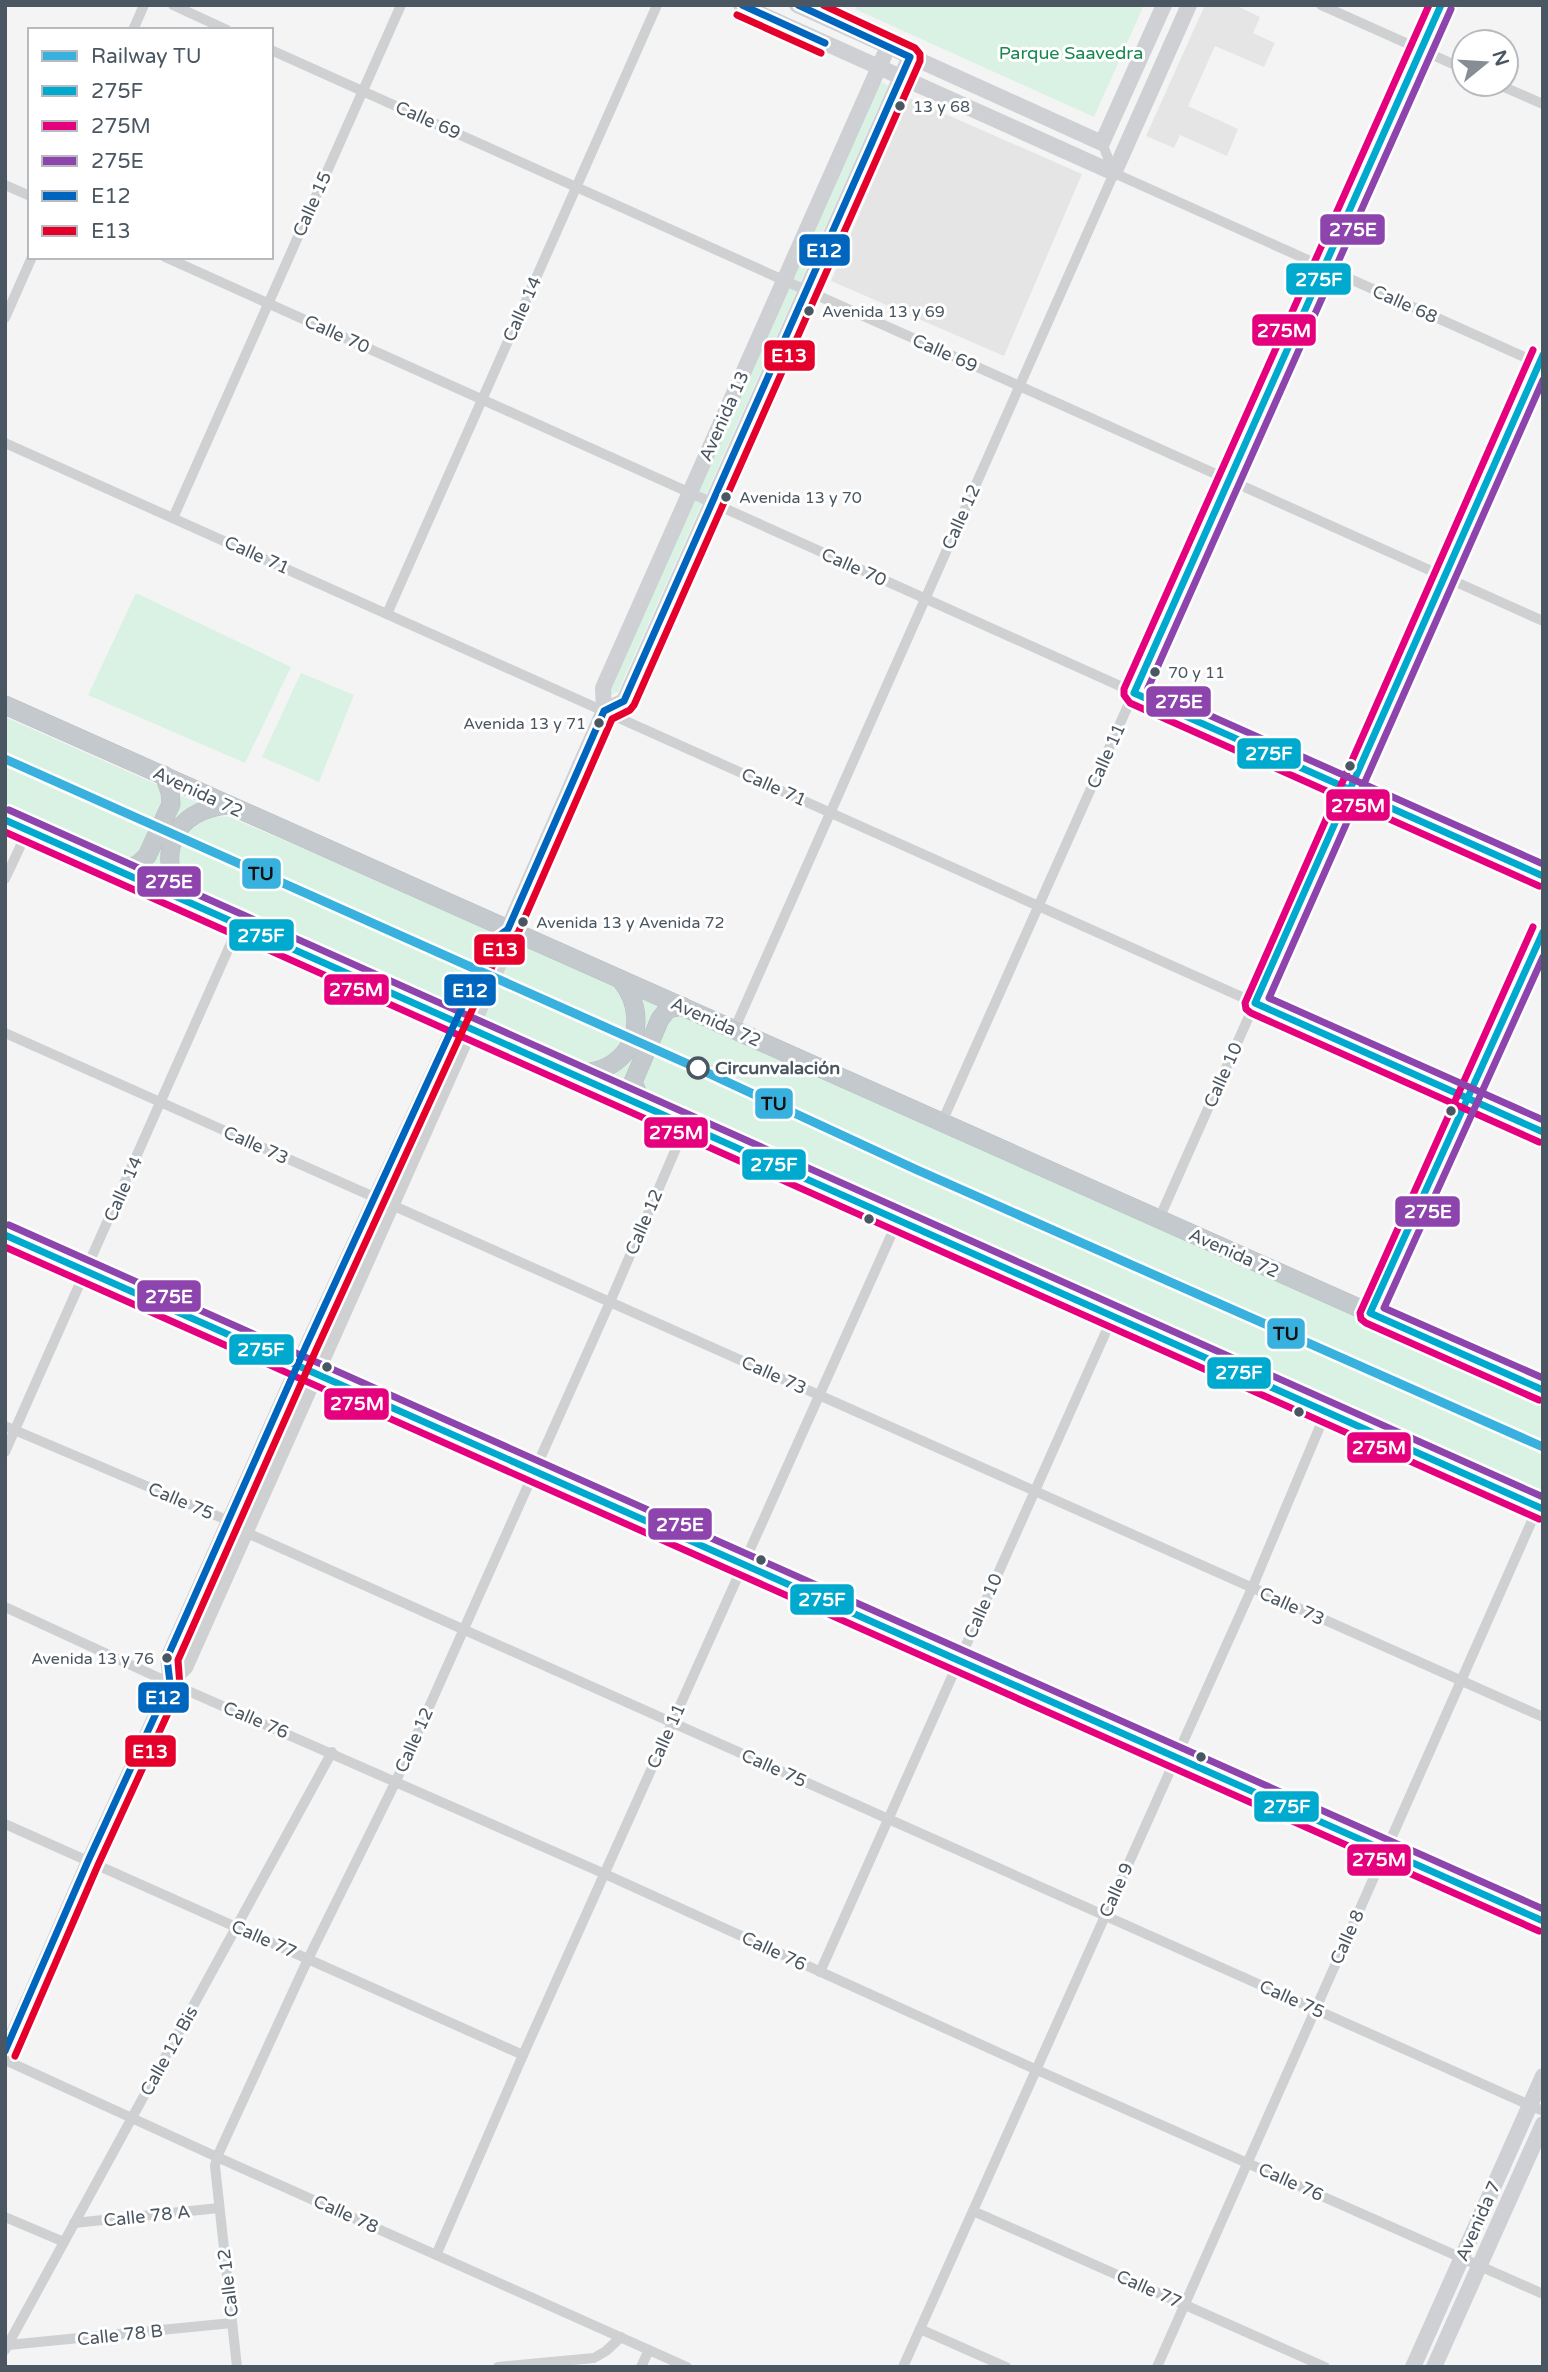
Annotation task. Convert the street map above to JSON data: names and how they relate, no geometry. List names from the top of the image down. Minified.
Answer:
{"streets":{"highway":["Avenida 72"],"main road":["Calle 68","Avenida 13","Calle 12","Avenida 7"],"street":["Calle 69","Calle 15","Calle 14","Calle 70","Calle 71","Calle 11","Calle 10","Calle 73","Calle 75","Calle 76","Calle 9","Calle 8","Calle 77","Calle 12 Bis","Calle 78","Calle 78 A","Calle 78 B"]},"crossings":[["Calle 69","Calle 15"],["Calle 69","Calle 14"],["Calle 69","Avenida 13"],["Calle 69","Calle 12"],["Calle 69","Calle 11"],["Calle 69","Calle 10"],["Calle 15","Calle 70"],["Calle 15","Calle 71"],["Calle 68","Avenida 13"],["Calle 68","Calle 12"],["Calle 68","Calle 11"],["Calle 68","Calle 10"],["Calle 14","Calle 70"],["Calle 14","Calle 71"],["Calle 14","Calle 73"],["Calle 14","Calle 75"],["Calle 70","Avenida 13"],["Calle 70","Calle 12"],["Calle 70","Calle 11"],["Calle 70","Calle 10"],["Avenida 13","Calle 71"],["Avenida 13","Avenida 72"],["Avenida 13","Calle 73"],["Avenida 13","Calle 75"],["Avenida 13","Calle 76"],["Avenida 13","Calle 77"],["Calle 12","Calle 71"],["Calle 12","Avenida 72"],["Calle 12","Calle 73"],["Calle 12","Calle 75"],["Calle 12","Calle 76"],["Calle 12","Calle 77"],["Calle 12","Calle 78"],["Calle 12","Calle 78 A"],["Calle 12","Calle 78 B"],["Calle 71","Calle 11"],["Calle 71","Calle 10"],["Calle 11","Avenida 72"],["Calle 11","Calle 73"],["Calle 11","Calle 75"],["Calle 11","Calle 76"],["Calle 11","Calle 77"],["Calle 11","Calle 78"],["Avenida 72","Calle 10"],["Calle 10","Calle 73"],["Calle 10","Calle 75"],["Calle 10","Calle 76"],["Calle 73","Calle 9"],["Calle 73","Calle 8"],["Calle 75","Calle 9"],["Calle 75","Calle 8"],["Calle 75","Avenida 7"],["Calle 76","Calle 9"],["Calle 76","Calle 8"],["Calle 76","Calle 12 Bis"],["Calle 76","Avenida 7"],["Calle 9","Calle 77"],["Calle 8","Calle 77"],["Calle 77","Calle 12 Bis"],["Calle 12 Bis","Calle 78"],["Calle 12 Bis","Calle 78 A"],["Calle 12 Bis","Calle 78 B"]],"parks":["Parque Saavedra"],"places":["13 y 68","Avenida 13 y 69","Avenida 13 y 70","70 y 11","Avenida 13 y 71","Avenida 13 y Avenida 72","Circunvalación","Avenida 13 y 76"],"lines":["transit line 275F","transit line 275M","transit line E12","transit line E13","transit line 275E","rail line TU"],"legend":["Railway TU","275F","275M","275E","E12","E13"],"north":"right"}
